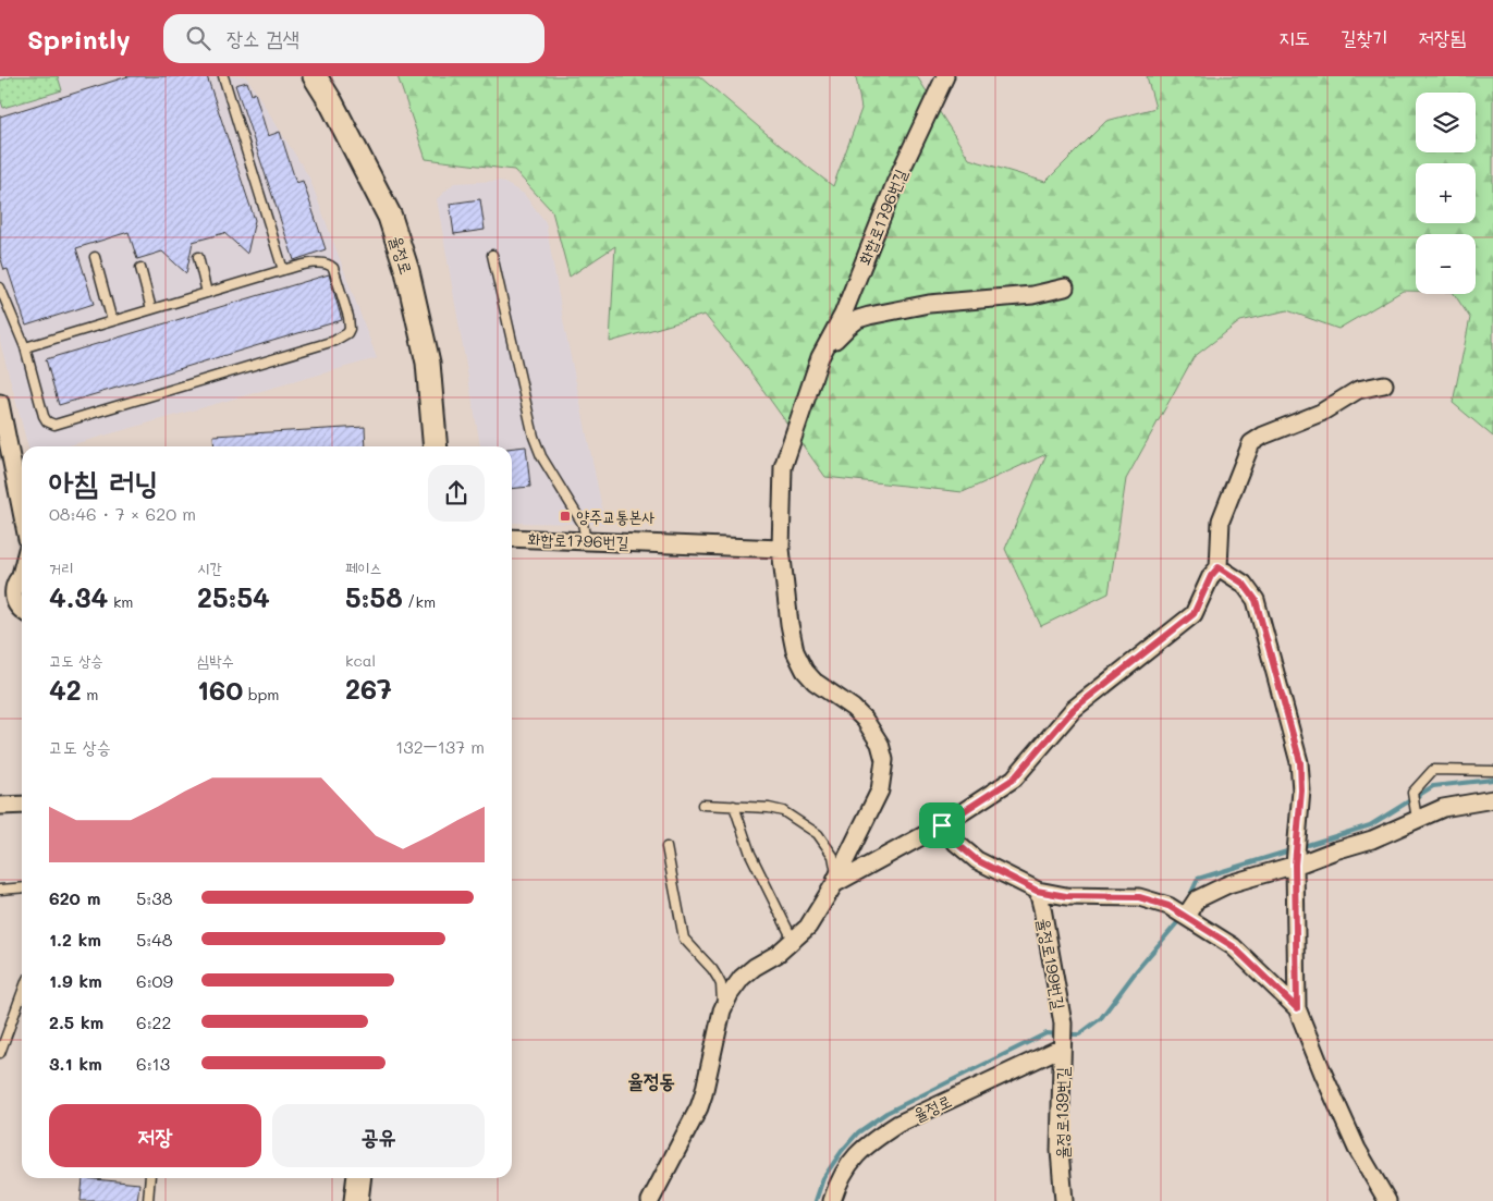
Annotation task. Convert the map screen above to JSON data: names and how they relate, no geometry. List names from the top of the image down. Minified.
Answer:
{"streets":{"main road":["율정로"],"street":["화합로1796번길","율정로199번길","율정로139번길"]},"crossings":[["율정로","율정로139번길"],["율정로199번길","율정로139번길"]],"districts":["율정동"],"places":{"transit":["양주교통본사"]},"page":{"header":"Sprintly","search":"장소 검색","nav":["지도","길찾기","저장됨"],"map_buttons":["+","−"],"heading":["아침 러닝","08:46 · 7 × 620 m"],"stats":[["거리","4.34 km"],["시간","25:54"],["페이스","5:58 /km"],["고도 상승","42 m"],["심박수","160 bpm"],["kcal","267"]],"chart":["고도 상승","132–137 m"],"list":[{"name":"620 m","note":"5:38"},{"name":"1.2 km","note":"5:48"},{"name":"1.9 km","note":"6:09"},{"name":"2.5 km","note":"6:22"},{"name":"3.1 km","note":"6:13"}],"buttons":["저장","공유"]}}
